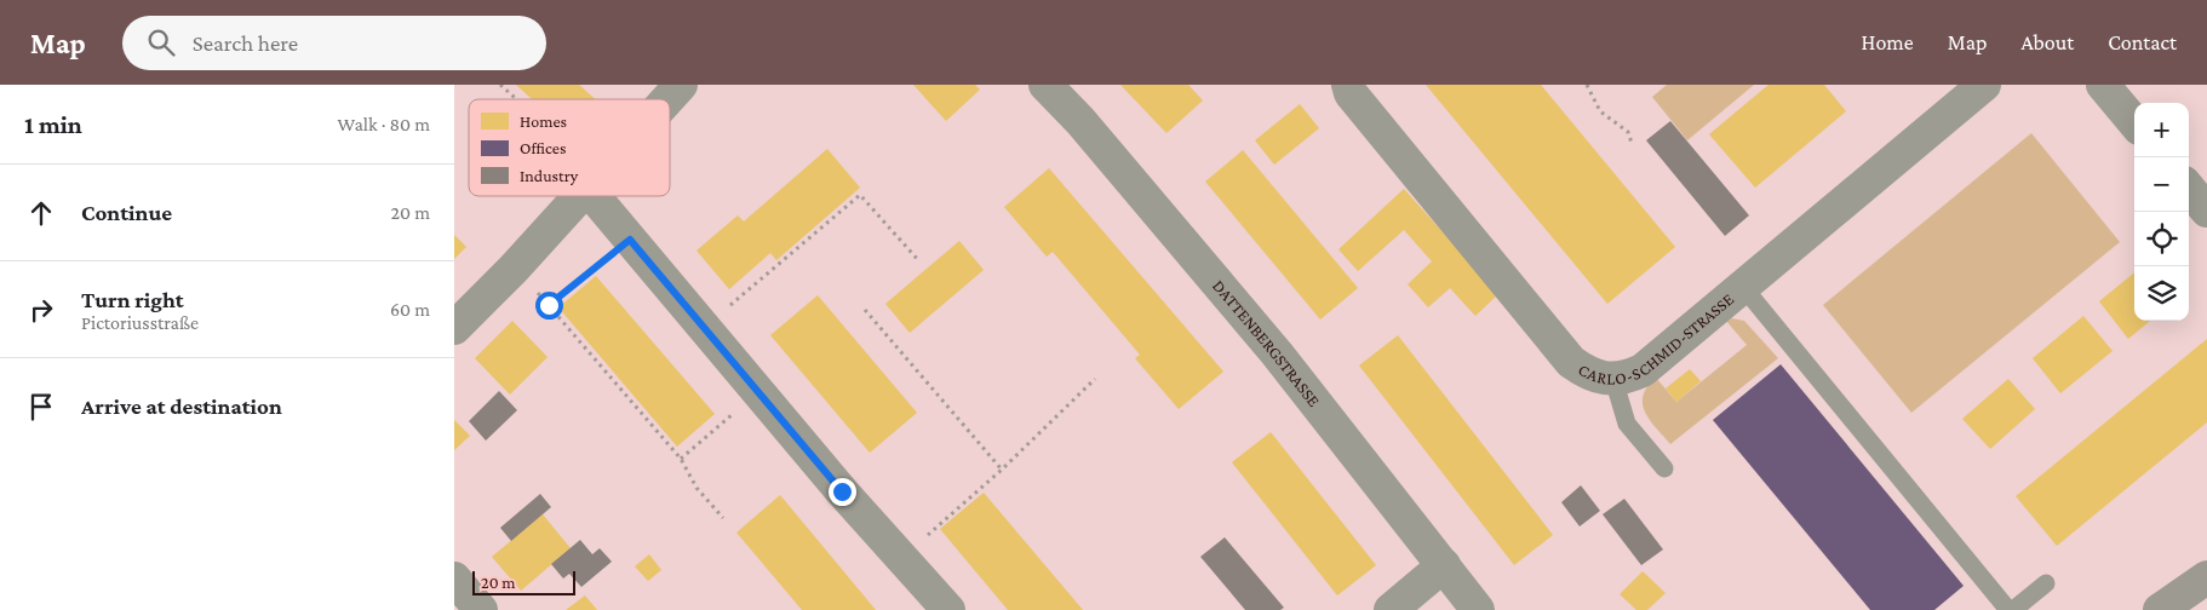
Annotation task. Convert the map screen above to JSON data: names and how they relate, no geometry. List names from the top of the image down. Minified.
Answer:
{"streets":{"street":["CARLO-SCHMID-STRASSE","DATTENBERGSTRASSE"]},"legend":["Homes","Offices","Industry"],"scale_bar":"20 m","page":{"header":"Map","search":"Search here","nav":["Home","Map","About","Contact"],"heading":["1 min","Walk · 80 m"],"map_buttons":["+","−"],"list":[["Continue","20 m"],["Turn right","Pictoriusstraße","60 m"],"Arrive at destination"],"scale":"20 m"}}
